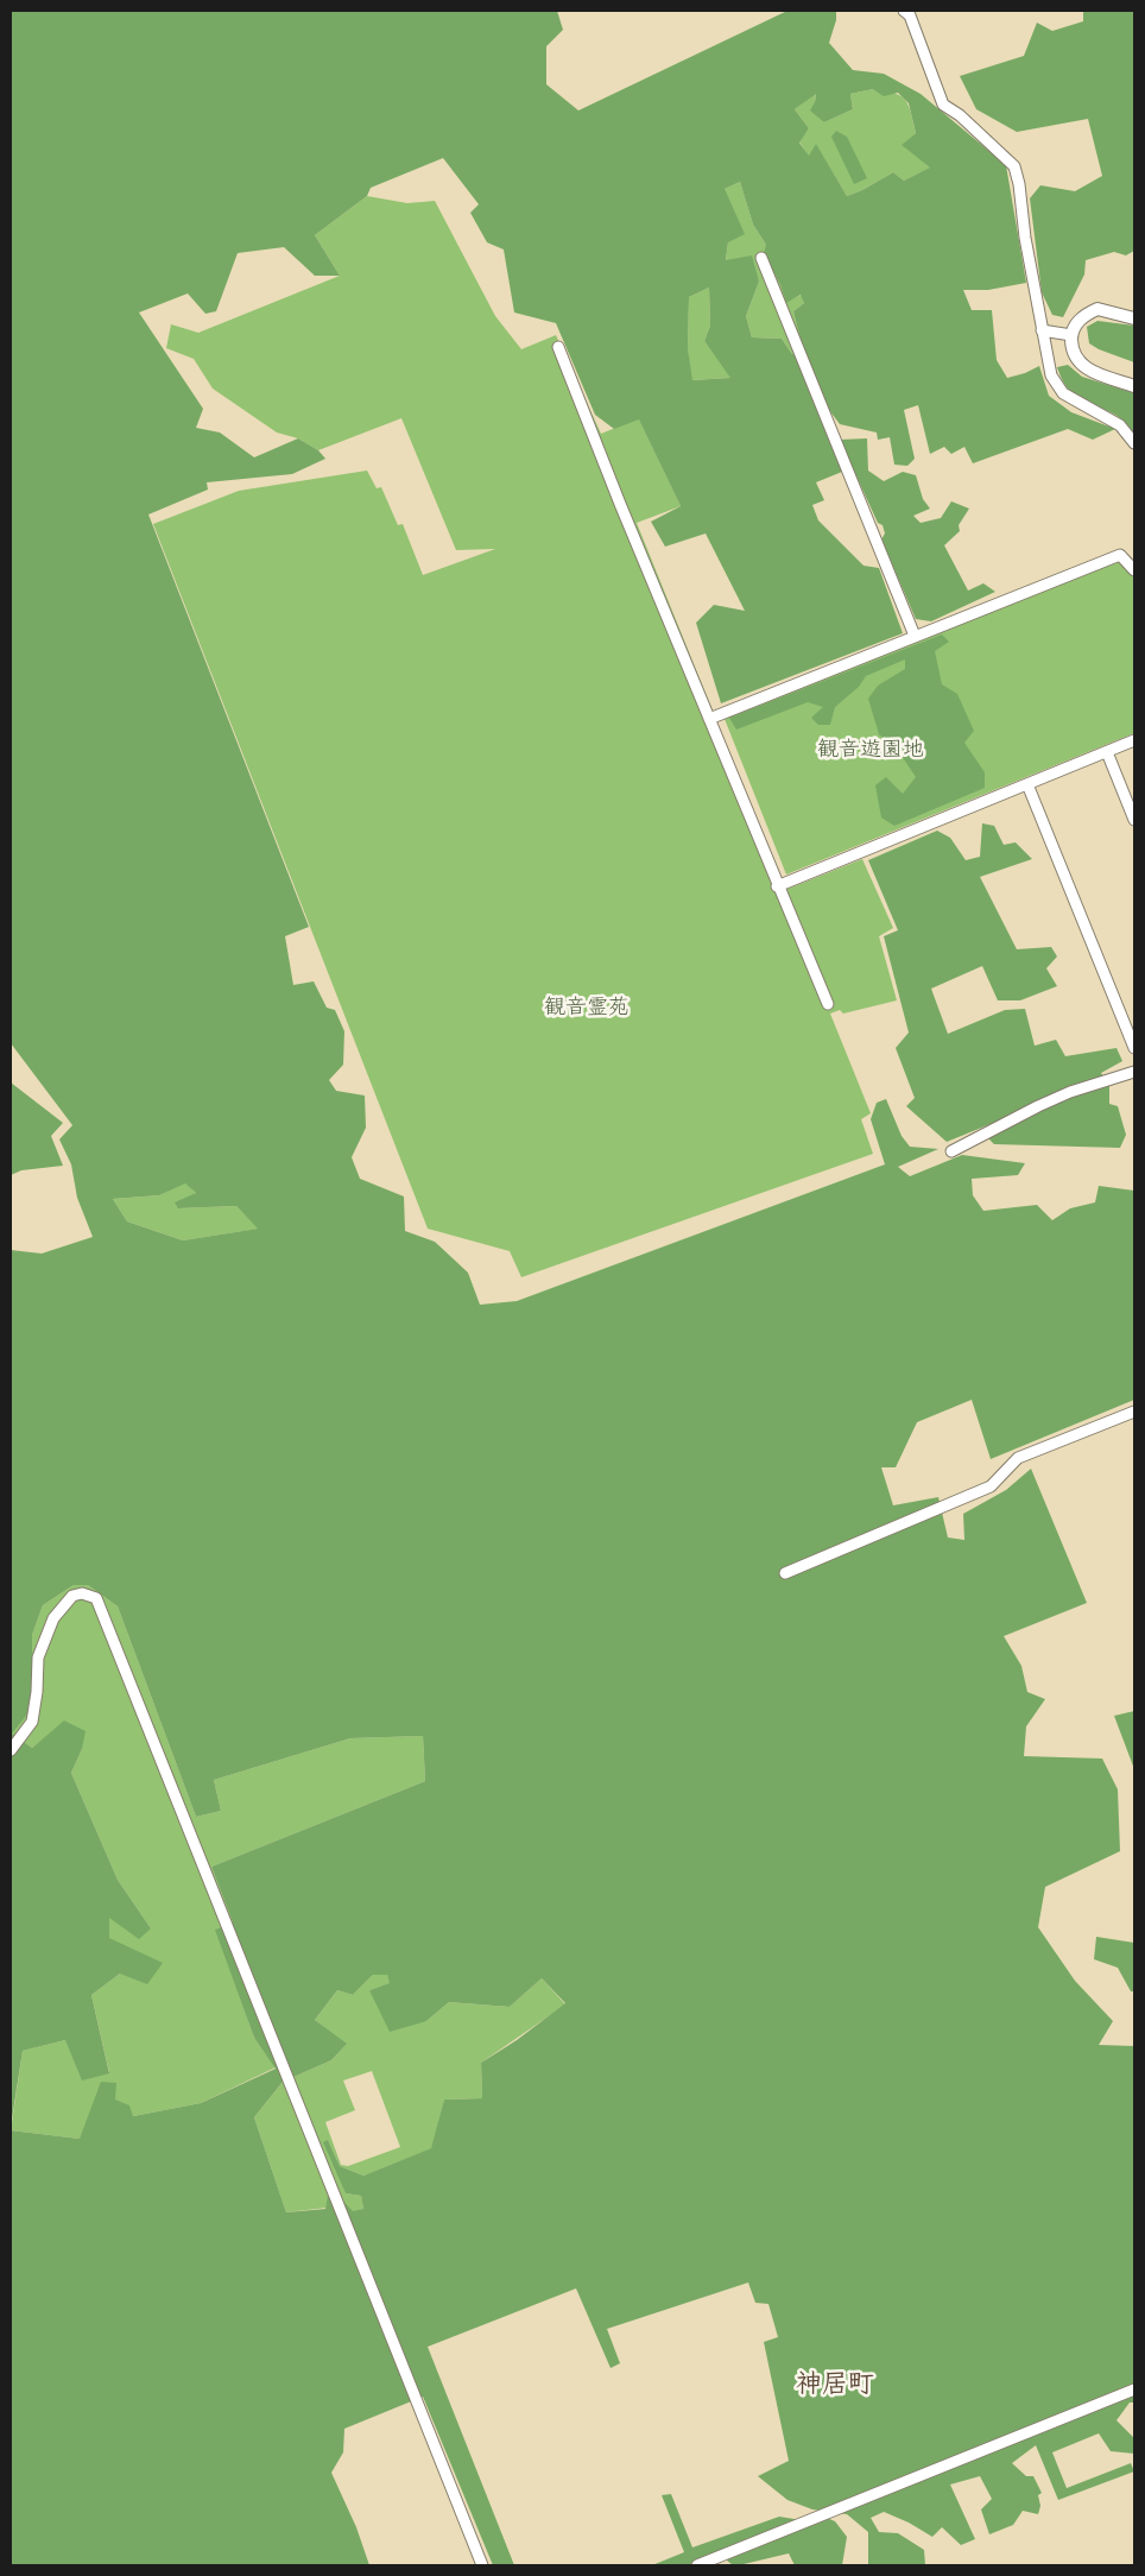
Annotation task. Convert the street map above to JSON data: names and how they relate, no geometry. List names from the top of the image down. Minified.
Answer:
{"districts":["神居町"],"parks":["観音遊園地","観音霊苑"]}
